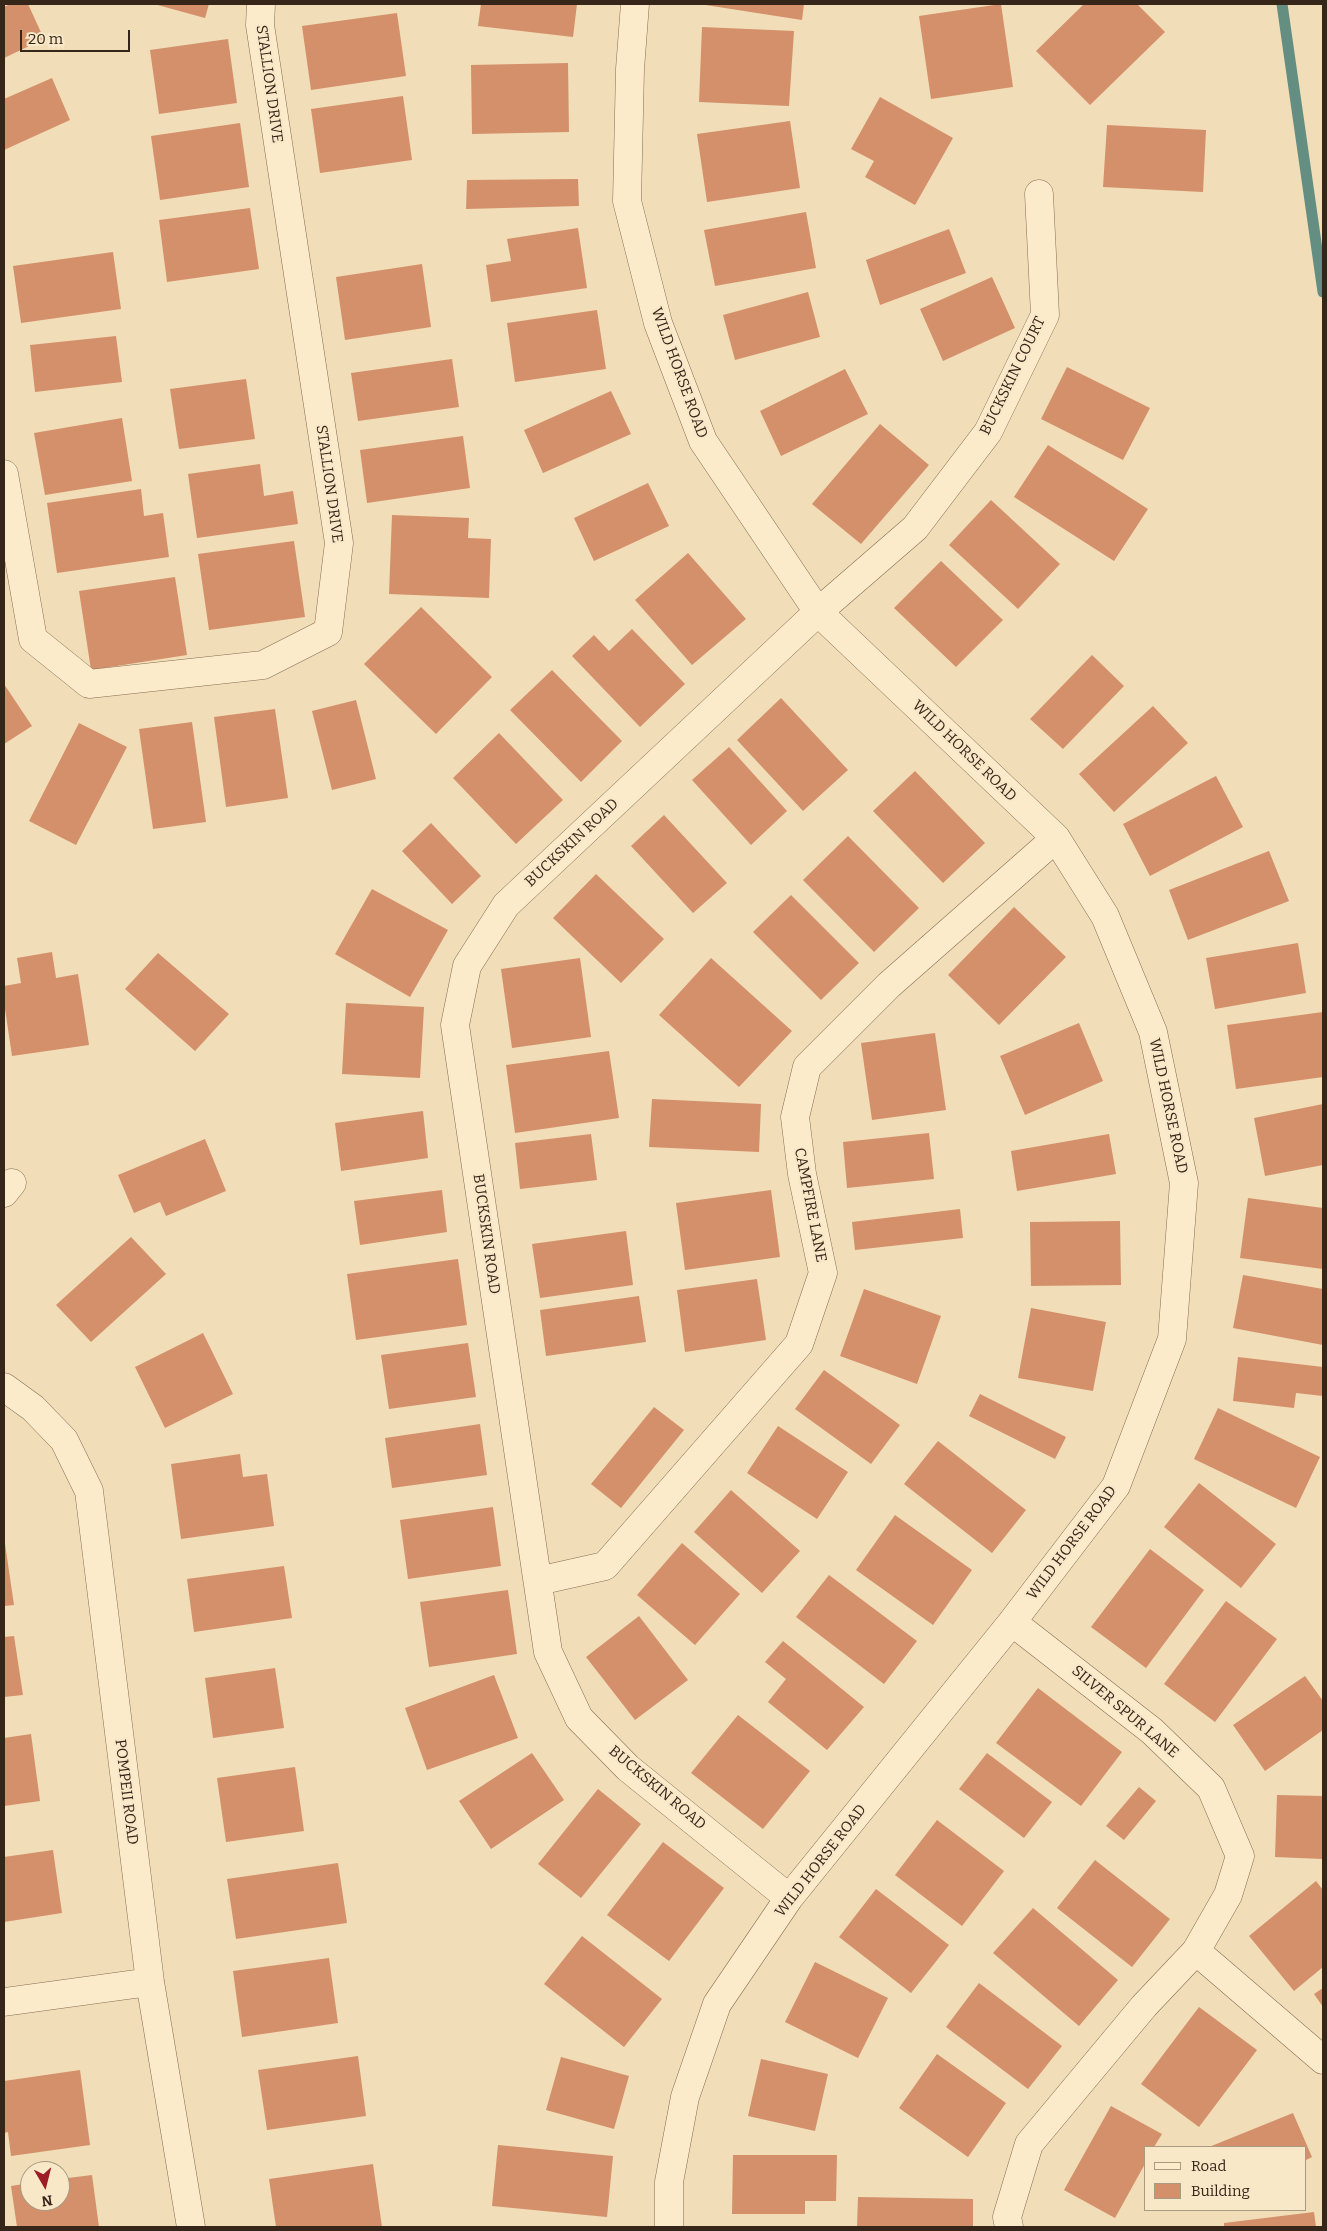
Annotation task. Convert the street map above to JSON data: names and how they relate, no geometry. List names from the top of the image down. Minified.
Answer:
{"streets":{"street":["STALLION DRIVE","WILD HORSE ROAD","BUCKSKIN COURT","BUCKSKIN ROAD","CAMPFIRE LANE","SILVER SPUR LANE","POMPEII ROAD"]},"crossings":[["WILD HORSE ROAD","BUCKSKIN COURT"],["WILD HORSE ROAD","BUCKSKIN ROAD"],["WILD HORSE ROAD","CAMPFIRE LANE"],["WILD HORSE ROAD","SILVER SPUR LANE"],["BUCKSKIN COURT","BUCKSKIN ROAD"],["BUCKSKIN ROAD","CAMPFIRE LANE"]],"legend":["Road","Building"],"scale_bar":"20 m","north":"bottom"}
